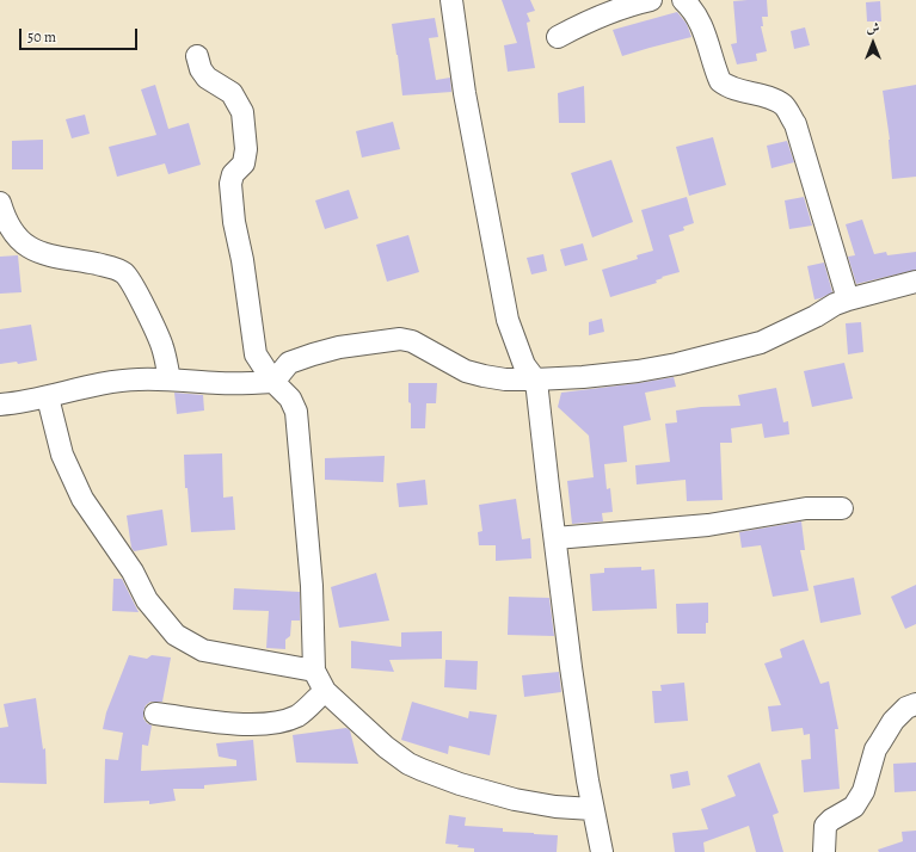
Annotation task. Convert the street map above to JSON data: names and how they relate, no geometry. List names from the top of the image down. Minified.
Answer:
{"scale_bar":"50 m","north":"top"}
